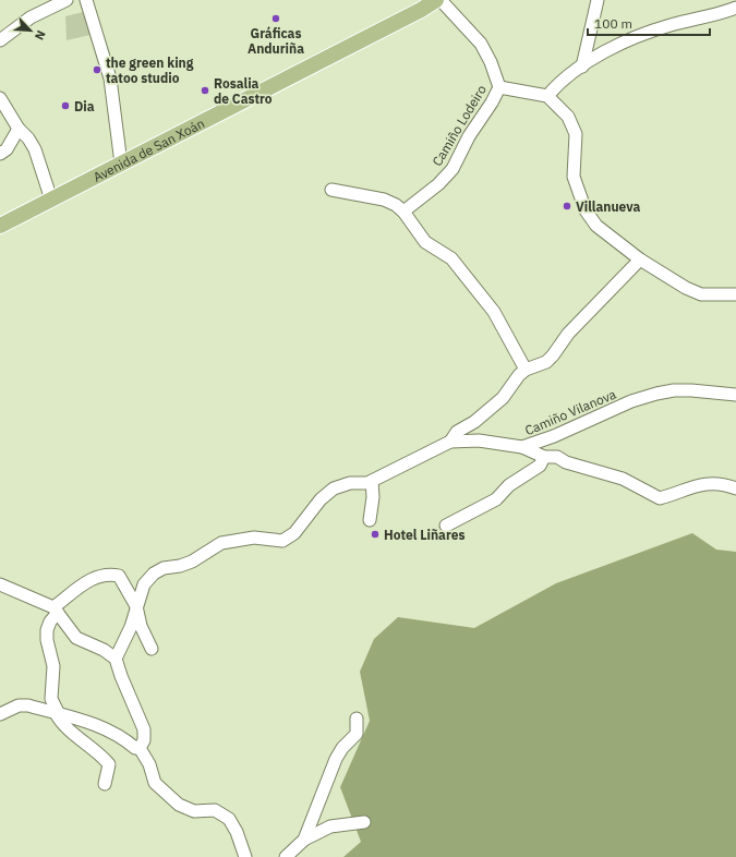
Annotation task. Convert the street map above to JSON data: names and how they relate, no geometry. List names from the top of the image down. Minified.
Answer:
{"streets":{"main road":["Avenida de San Xoán"],"street":["Camiño Lodeiro","Camiño Vilanova"]},"places":["Gráficas Anduriña","the green king tatoo studio","Rosalia de Castro","Dia","Villanueva","Hotel Liñares"],"scale_bar":"100 m","north":"bottom right"}
